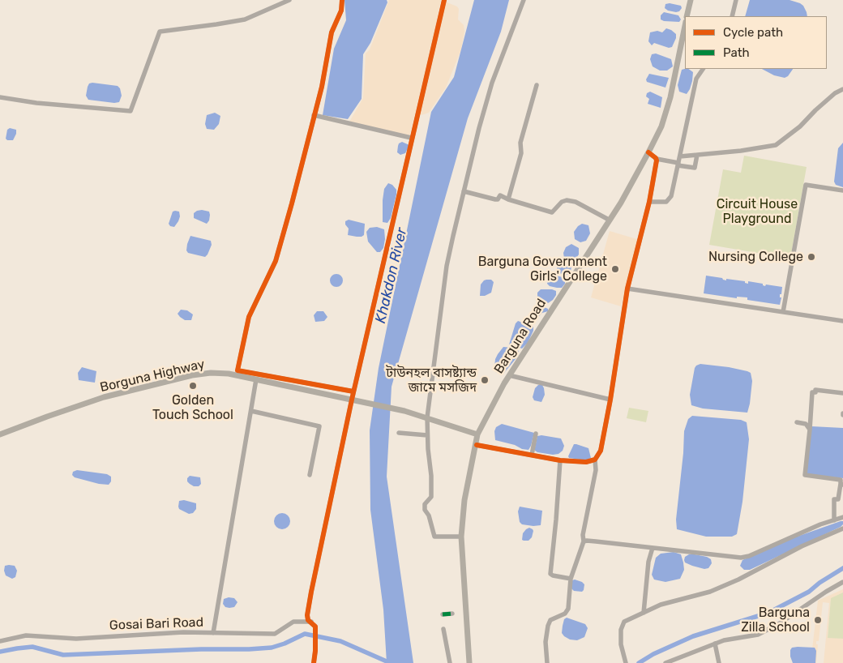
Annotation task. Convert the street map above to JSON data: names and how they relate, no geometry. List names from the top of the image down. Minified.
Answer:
{"streets":{"main road":["Barguna Road","Borguna Highway"],"street":["Gosai Bari Road"]},"crossings":[["Barguna Road","Borguna Highway"]],"water":["Khakdon River"],"parks":["Circuit House Playground"],"places":["Nursing College","Barguna Government Girls' College","টাউনহল বাসষ্ট্যান্ড জামে মসজিদ","Golden Touch School","Barguna Zilla School"],"legend":["Cycle path","Path"]}
